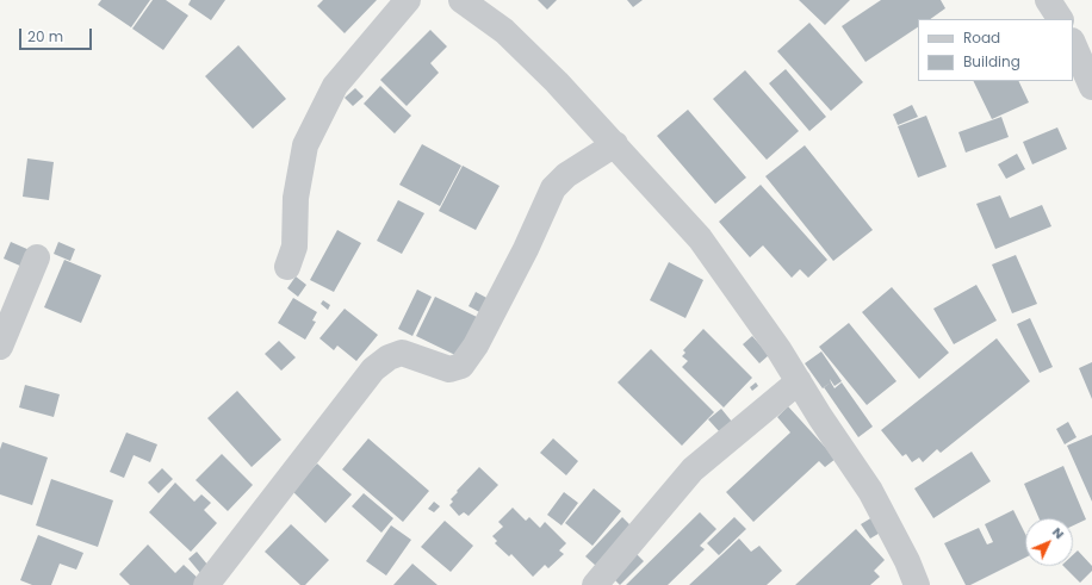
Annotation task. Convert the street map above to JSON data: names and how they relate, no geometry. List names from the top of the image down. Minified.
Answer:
{"legend":["Road","Building"],"scale_bar":"20 m","north":"top right"}
